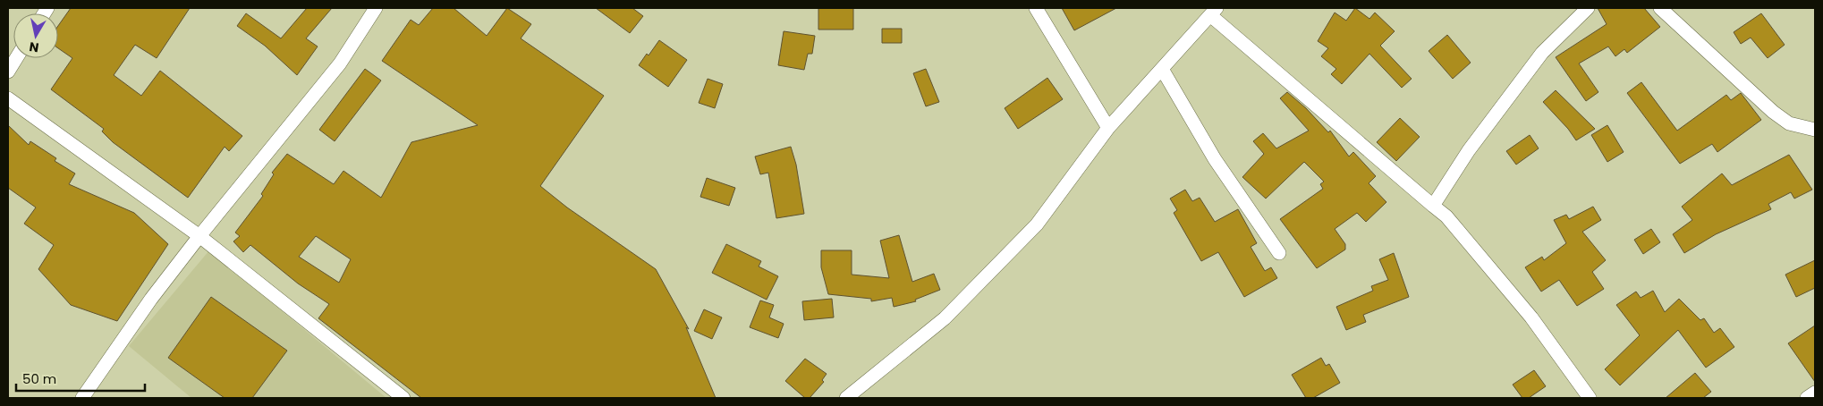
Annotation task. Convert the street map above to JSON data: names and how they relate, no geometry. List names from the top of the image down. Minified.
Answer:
{"scale_bar":"50 m","north":"bottom"}
